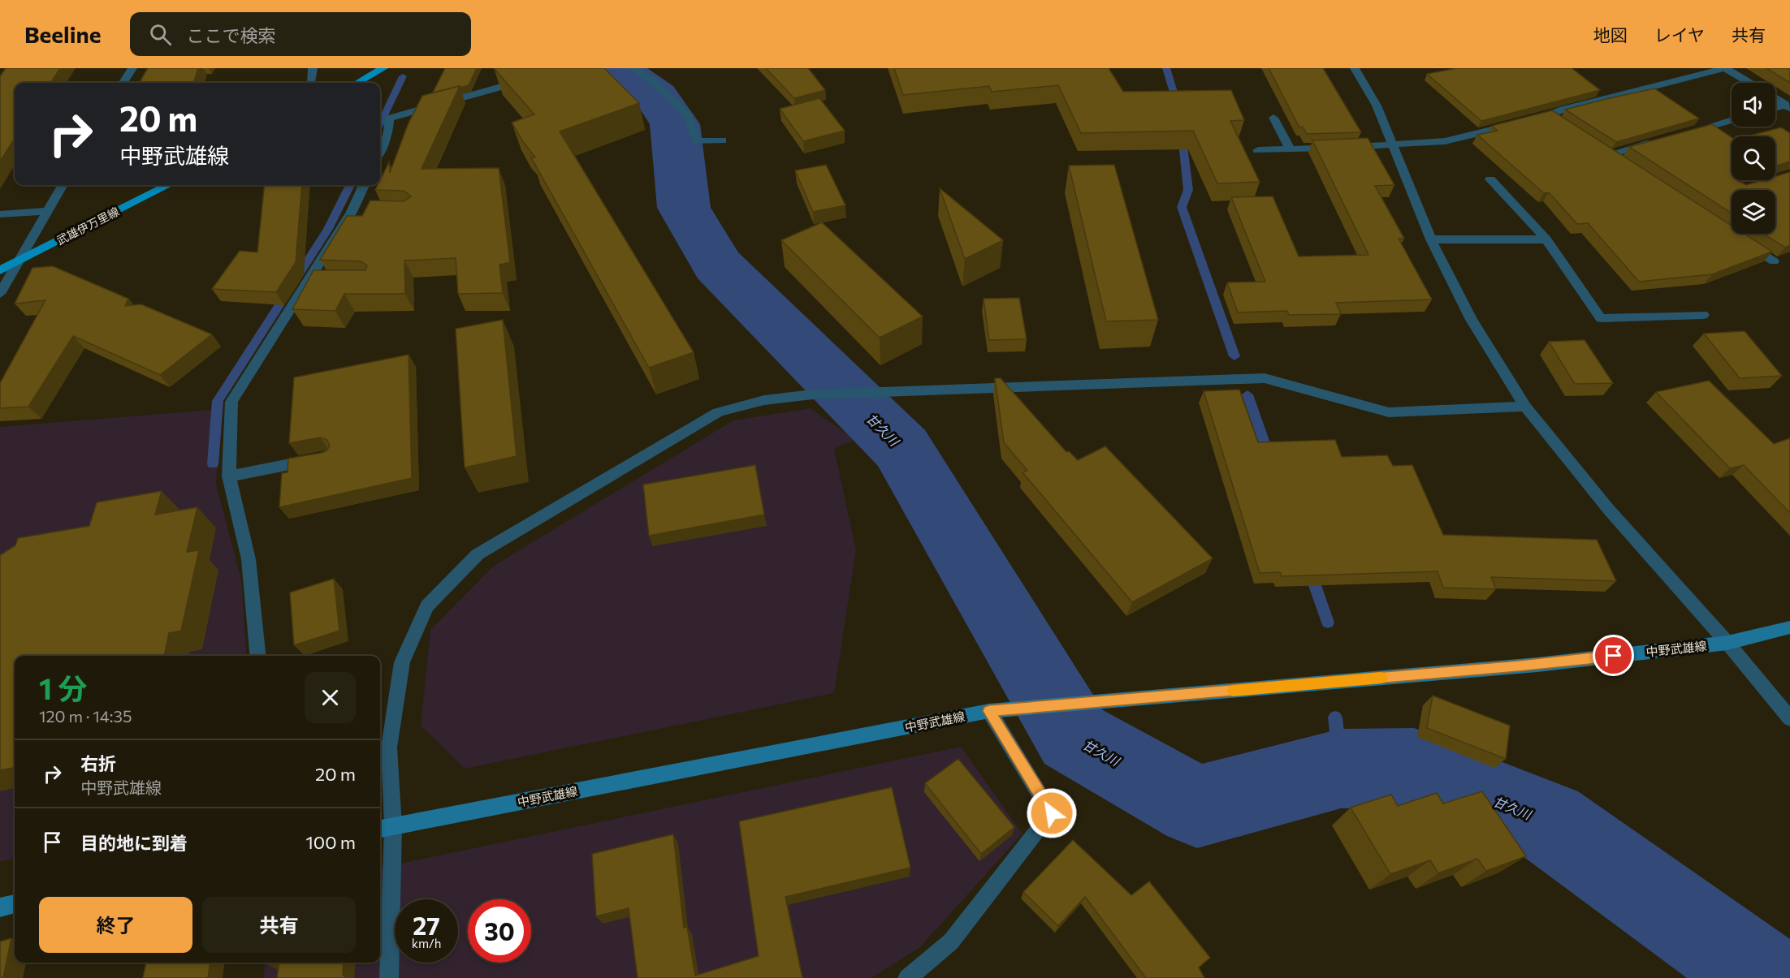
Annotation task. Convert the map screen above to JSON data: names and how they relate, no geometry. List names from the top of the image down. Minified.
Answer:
{"streets":{"main road":["武雄伊万里線","中野武雄線"]},"water":["甘久川"],"page":{"header":"Beeline","search":"ここで検索","nav":["地図","レイヤ","共有"],"turn":["20 m","中野武雄線"],"heading":["1 分","120 m · 14:35"],"list":[{"name":"右折","note":"中野武雄線","value":"20 m"},{"name":"目的地に到着","value":"100 m"}],"buttons":["終了","共有"],"speed":"27 km/h","limit":"30"}}
